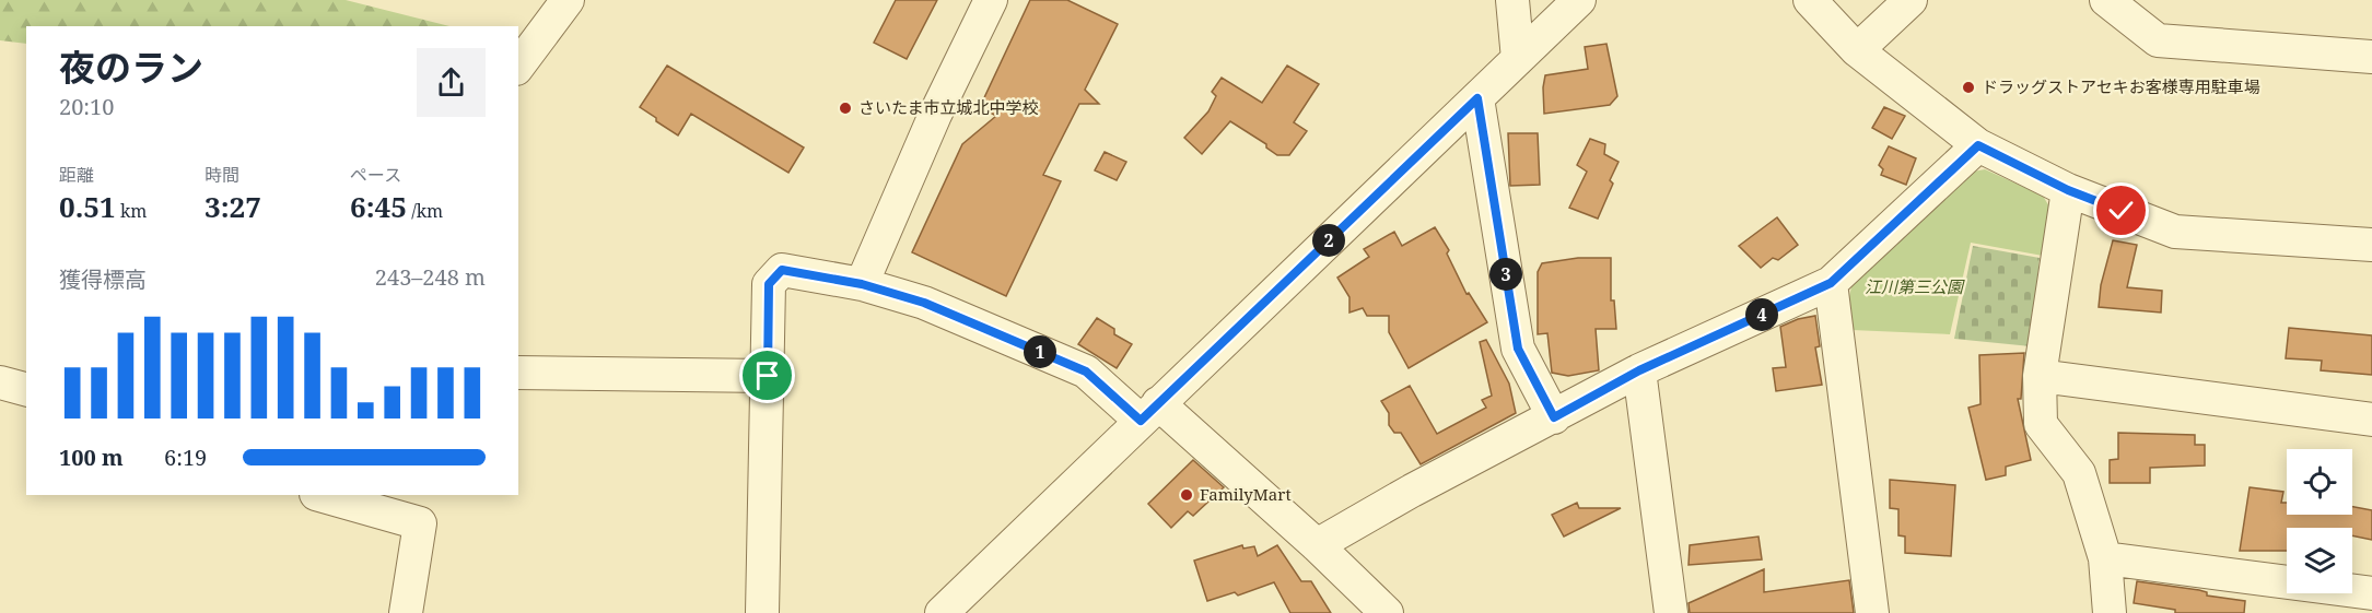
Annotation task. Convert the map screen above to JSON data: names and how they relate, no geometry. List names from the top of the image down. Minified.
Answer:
{"parks":["江川第三公園"],"places":["ドラッグストアセキお客様専用駐車場","さいたま市立城北中学校","FamilyMart"],"page":{"heading":["夜のラン","20:10"],"stats":[["距離","0.51 km"],["時間","3:27"],["ペース","6:45 /km"]],"pins":["2","3","4","1"],"chart":["獲得標高","243–248 m"],"list":[{"name":"100 m","note":"6:19"}]}}
